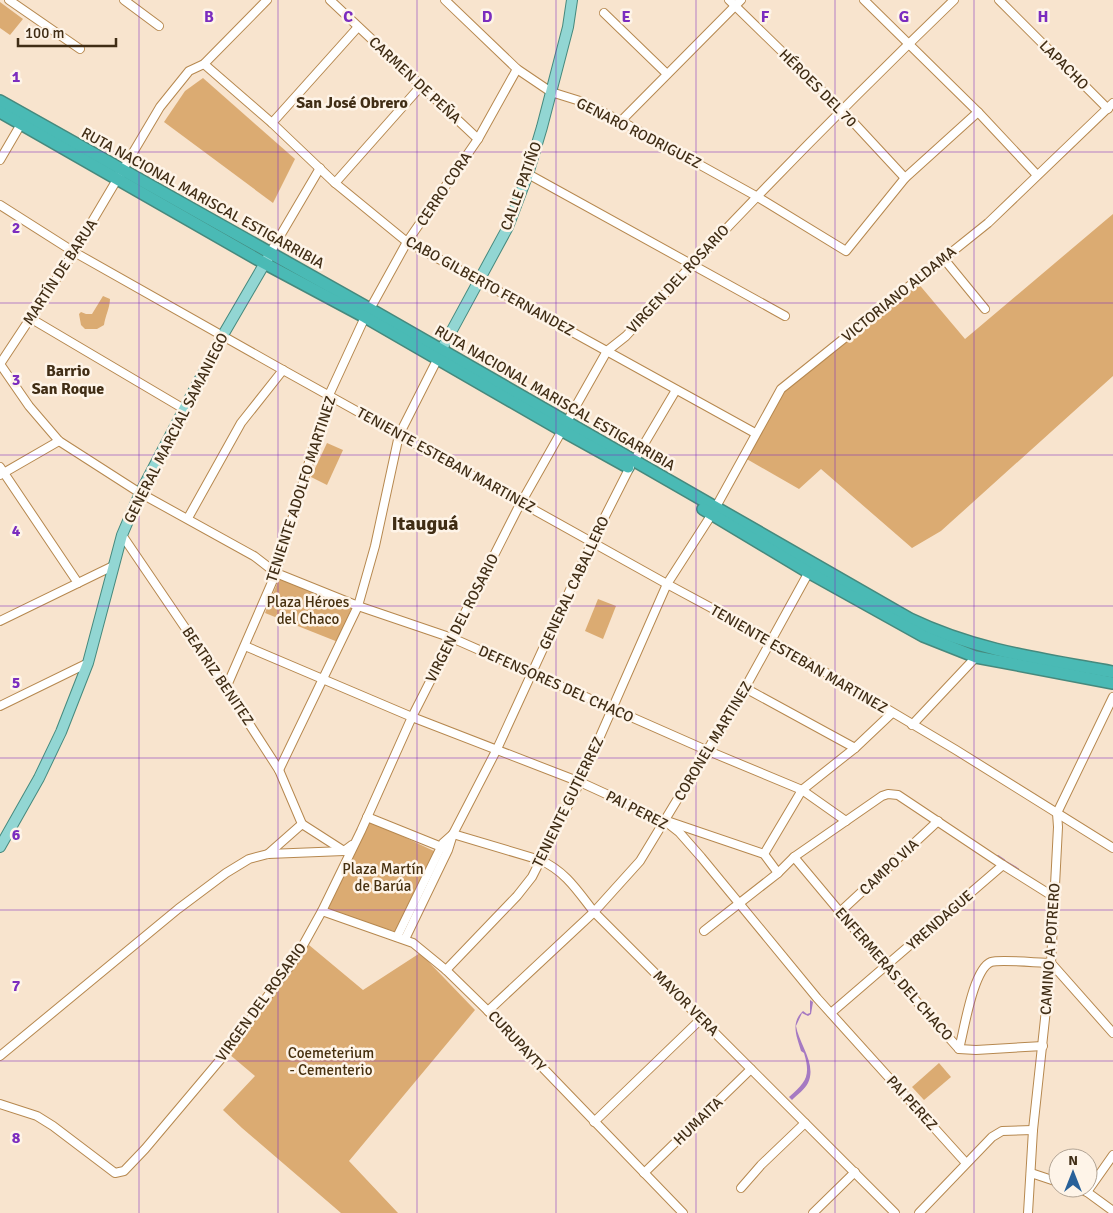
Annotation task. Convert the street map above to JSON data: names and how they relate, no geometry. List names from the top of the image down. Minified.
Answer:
{"streets":{"highway":["RUTA NACIONAL MARISCAL ESTIGARRIBIA"],"main road":["CALLE PATIÑO","GENERAL MARCIAL SAMANIEGO"],"street":["LAPACHO","CARMEN DE PEÑA","HÉROES DEL 70","GENARO RODRIGUEZ","CERRO CORA","MARTÍN DE BARUA","VIRGEN DEL ROSARIO","CABO GILBERTO FERNANDEZ","VICTORIANO ALDAMA","TENIENTE ESTEBAN MARTINEZ","TENIENTE ADOLFO MARTINEZ","GENERAL CABALLERO","BEATRIZ BENITEZ","DEFENSORES DEL CHACO","CORONEL MARTINEZ","TENIENTE GUTIERREZ","PAI PEREZ","CAMPO VIA","YRENDAGUE","CAMINO A POTRERO","ENFERMERAS DEL CHACO","MAYOR VERA","CURUPAYTY","HUMAITA"]},"crossings":[["LAPACHO","VICTORIANO ALDAMA"],["CARMEN DE PEÑA","CERRO CORA"],["HÉROES DEL 70","GENARO RODRIGUEZ"],["HÉROES DEL 70","VIRGEN DEL ROSARIO"],["GENARO RODRIGUEZ","CALLE PATIÑO"],["GENARO RODRIGUEZ","CERRO CORA"],["GENARO RODRIGUEZ","VIRGEN DEL ROSARIO"],["CALLE PATIÑO","RUTA NACIONAL MARISCAL ESTIGARRIBIA"],["CALLE PATIÑO","CABO GILBERTO FERNANDEZ"],["CERRO CORA","RUTA NACIONAL MARISCAL ESTIGARRIBIA"],["CERRO CORA","CABO GILBERTO FERNANDEZ"],["CERRO CORA","TENIENTE ADOLFO MARTINEZ"],["RUTA NACIONAL MARISCAL ESTIGARRIBIA","MARTÍN DE BARUA"],["RUTA NACIONAL MARISCAL ESTIGARRIBIA","VIRGEN DEL ROSARIO"],["RUTA NACIONAL MARISCAL ESTIGARRIBIA","VICTORIANO ALDAMA"],["RUTA NACIONAL MARISCAL ESTIGARRIBIA","GENERAL MARCIAL SAMANIEGO"],["RUTA NACIONAL MARISCAL ESTIGARRIBIA","TENIENTE ADOLFO MARTINEZ"],["RUTA NACIONAL MARISCAL ESTIGARRIBIA","GENERAL CABALLERO"],["RUTA NACIONAL MARISCAL ESTIGARRIBIA","CORONEL MARTINEZ"],["RUTA NACIONAL MARISCAL ESTIGARRIBIA","TENIENTE GUTIERREZ"],["MARTÍN DE BARUA","CABO GILBERTO FERNANDEZ"],["MARTÍN DE BARUA","TENIENTE ESTEBAN MARTINEZ"],["MARTÍN DE BARUA","DEFENSORES DEL CHACO"],["VIRGEN DEL ROSARIO","CABO GILBERTO FERNANDEZ"],["VIRGEN DEL ROSARIO","TENIENTE ESTEBAN MARTINEZ"],["VIRGEN DEL ROSARIO","DEFENSORES DEL CHACO"],["VIRGEN DEL ROSARIO","PAI PEREZ"],["VIRGEN DEL ROSARIO","CURUPAYTY"],["CABO GILBERTO FERNANDEZ","VICTORIANO ALDAMA"],["CABO GILBERTO FERNANDEZ","GENERAL CABALLERO"],["VICTORIANO ALDAMA","TENIENTE GUTIERREZ"],["GENERAL MARCIAL SAMANIEGO","TENIENTE ESTEBAN MARTINEZ"],["GENERAL MARCIAL SAMANIEGO","BEATRIZ BENITEZ"],["GENERAL MARCIAL SAMANIEGO","DEFENSORES DEL CHACO"],["TENIENTE ESTEBAN MARTINEZ","TENIENTE ADOLFO MARTINEZ"],["TENIENTE ESTEBAN MARTINEZ","GENERAL CABALLERO"],["TENIENTE ESTEBAN MARTINEZ","DEFENSORES DEL CHACO"],["TENIENTE ESTEBAN MARTINEZ","CORONEL MARTINEZ"],["TENIENTE ESTEBAN MARTINEZ","TENIENTE GUTIERREZ"],["TENIENTE ESTEBAN MARTINEZ","CAMINO A POTRERO"],["TENIENTE ADOLFO MARTINEZ","BEATRIZ BENITEZ"],["TENIENTE ADOLFO MARTINEZ","DEFENSORES DEL CHACO"],["TENIENTE ADOLFO MARTINEZ","PAI PEREZ"],["GENERAL CABALLERO","DEFENSORES DEL CHACO"],["GENERAL CABALLERO","PAI PEREZ"],["GENERAL CABALLERO","MAYOR VERA"],["GENERAL CABALLERO","CURUPAYTY"],["DEFENSORES DEL CHACO","CORONEL MARTINEZ"],["DEFENSORES DEL CHACO","TENIENTE GUTIERREZ"],["CORONEL MARTINEZ","PAI PEREZ"],["CORONEL MARTINEZ","MAYOR VERA"],["CORONEL MARTINEZ","CURUPAYTY"],["TENIENTE GUTIERREZ","PAI PEREZ"],["TENIENTE GUTIERREZ","MAYOR VERA"],["TENIENTE GUTIERREZ","CURUPAYTY"],["PAI PEREZ","YRENDAGUE"],["CAMPO VIA","ENFERMERAS DEL CHACO"],["YRENDAGUE","ENFERMERAS DEL CHACO"],["CAMINO A POTRERO","ENFERMERAS DEL CHACO"],["MAYOR VERA","HUMAITA"],["CURUPAYTY","HUMAITA"]],"districts":["San José Obrero","Barrio San Roque","Itauguá"],"parks":["Plaza Héroes del Chaco","Plaza Martín de Barúa","Coemeterium - Cementerio"],"scale_bar":"100 m","north":"top","grid":{"columns":["B","C","D","E","F","G","H"],"rows":["1","2","3","4","5","6","7","8"]}}
